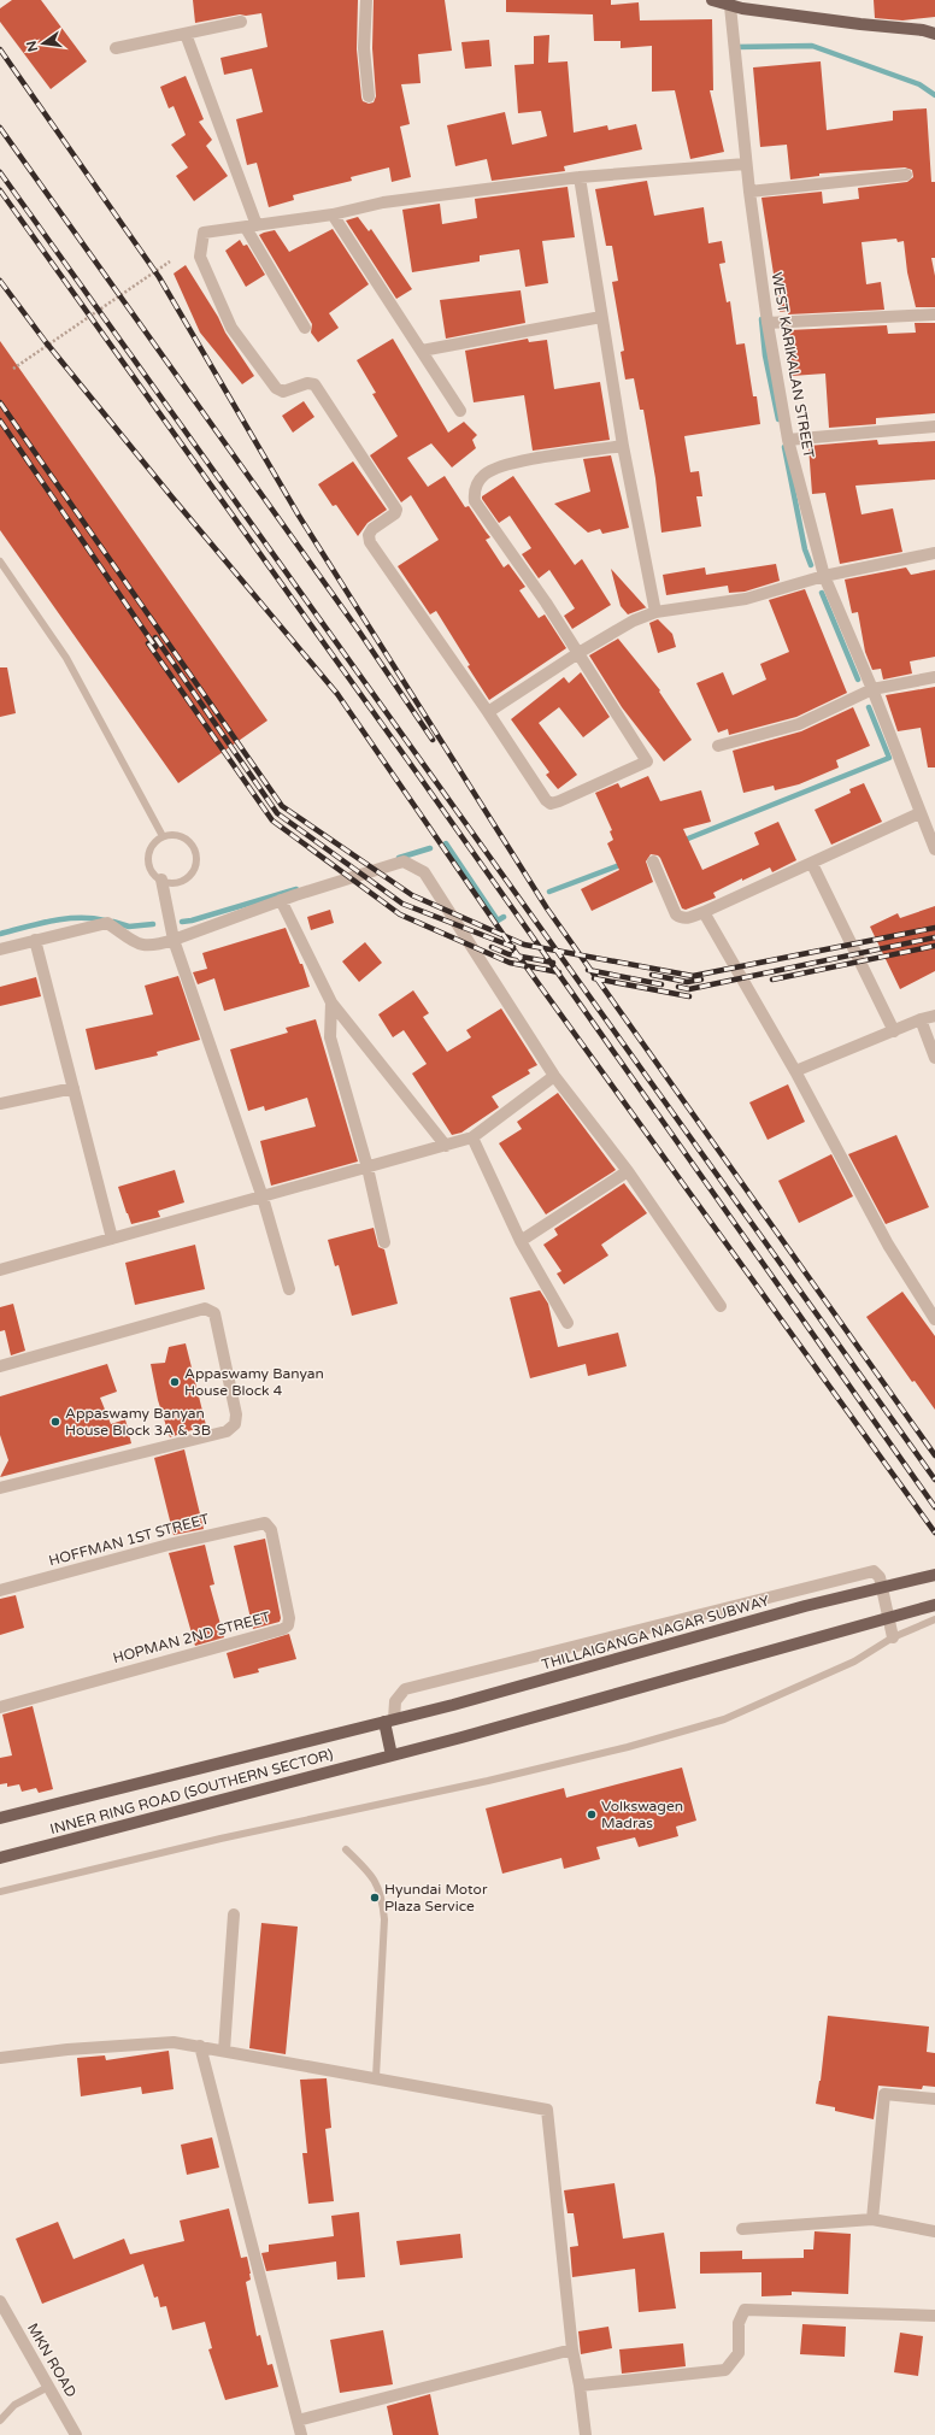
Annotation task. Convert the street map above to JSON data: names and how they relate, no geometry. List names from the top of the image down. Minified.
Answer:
{"streets":{"main road":["THILLAIGANGA NAGAR SUBWAY","INNER RING ROAD (SOUTHERN SECTOR)"],"street":["WEST KARIKALAN STREET","HOFFMAN 1ST STREET","HOPMAN 2ND STREET","MKN ROAD"]},"crossings":[["HOFFMAN 1ST STREET","HOPMAN 2ND STREET"],["THILLAIGANGA NAGAR SUBWAY","INNER RING ROAD (SOUTHERN SECTOR)"]],"places":["Appaswamy Banyan House Block 4","Appaswamy Banyan House Block 3A & 3B","Volkswagen Madras","Hyundai Motor Plaza Service"],"north":"left"}
